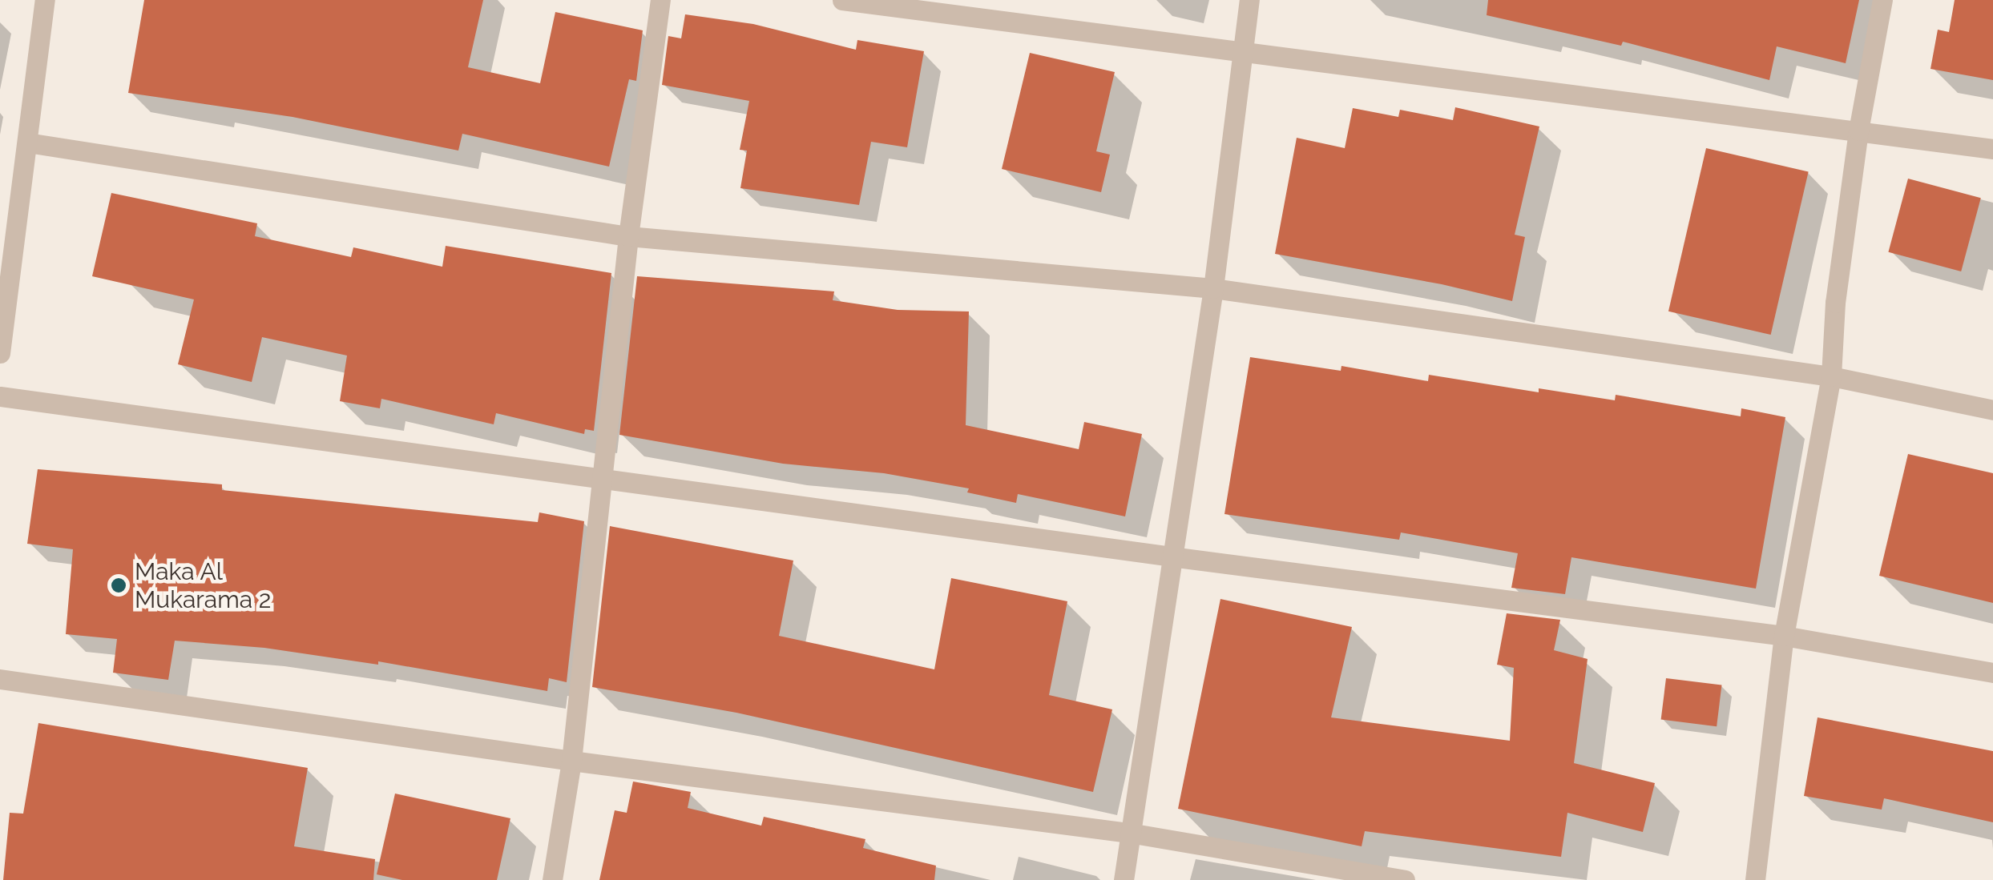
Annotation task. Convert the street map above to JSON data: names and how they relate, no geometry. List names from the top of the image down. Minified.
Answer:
{"places":["Maka Al Mukarama 2"]}
